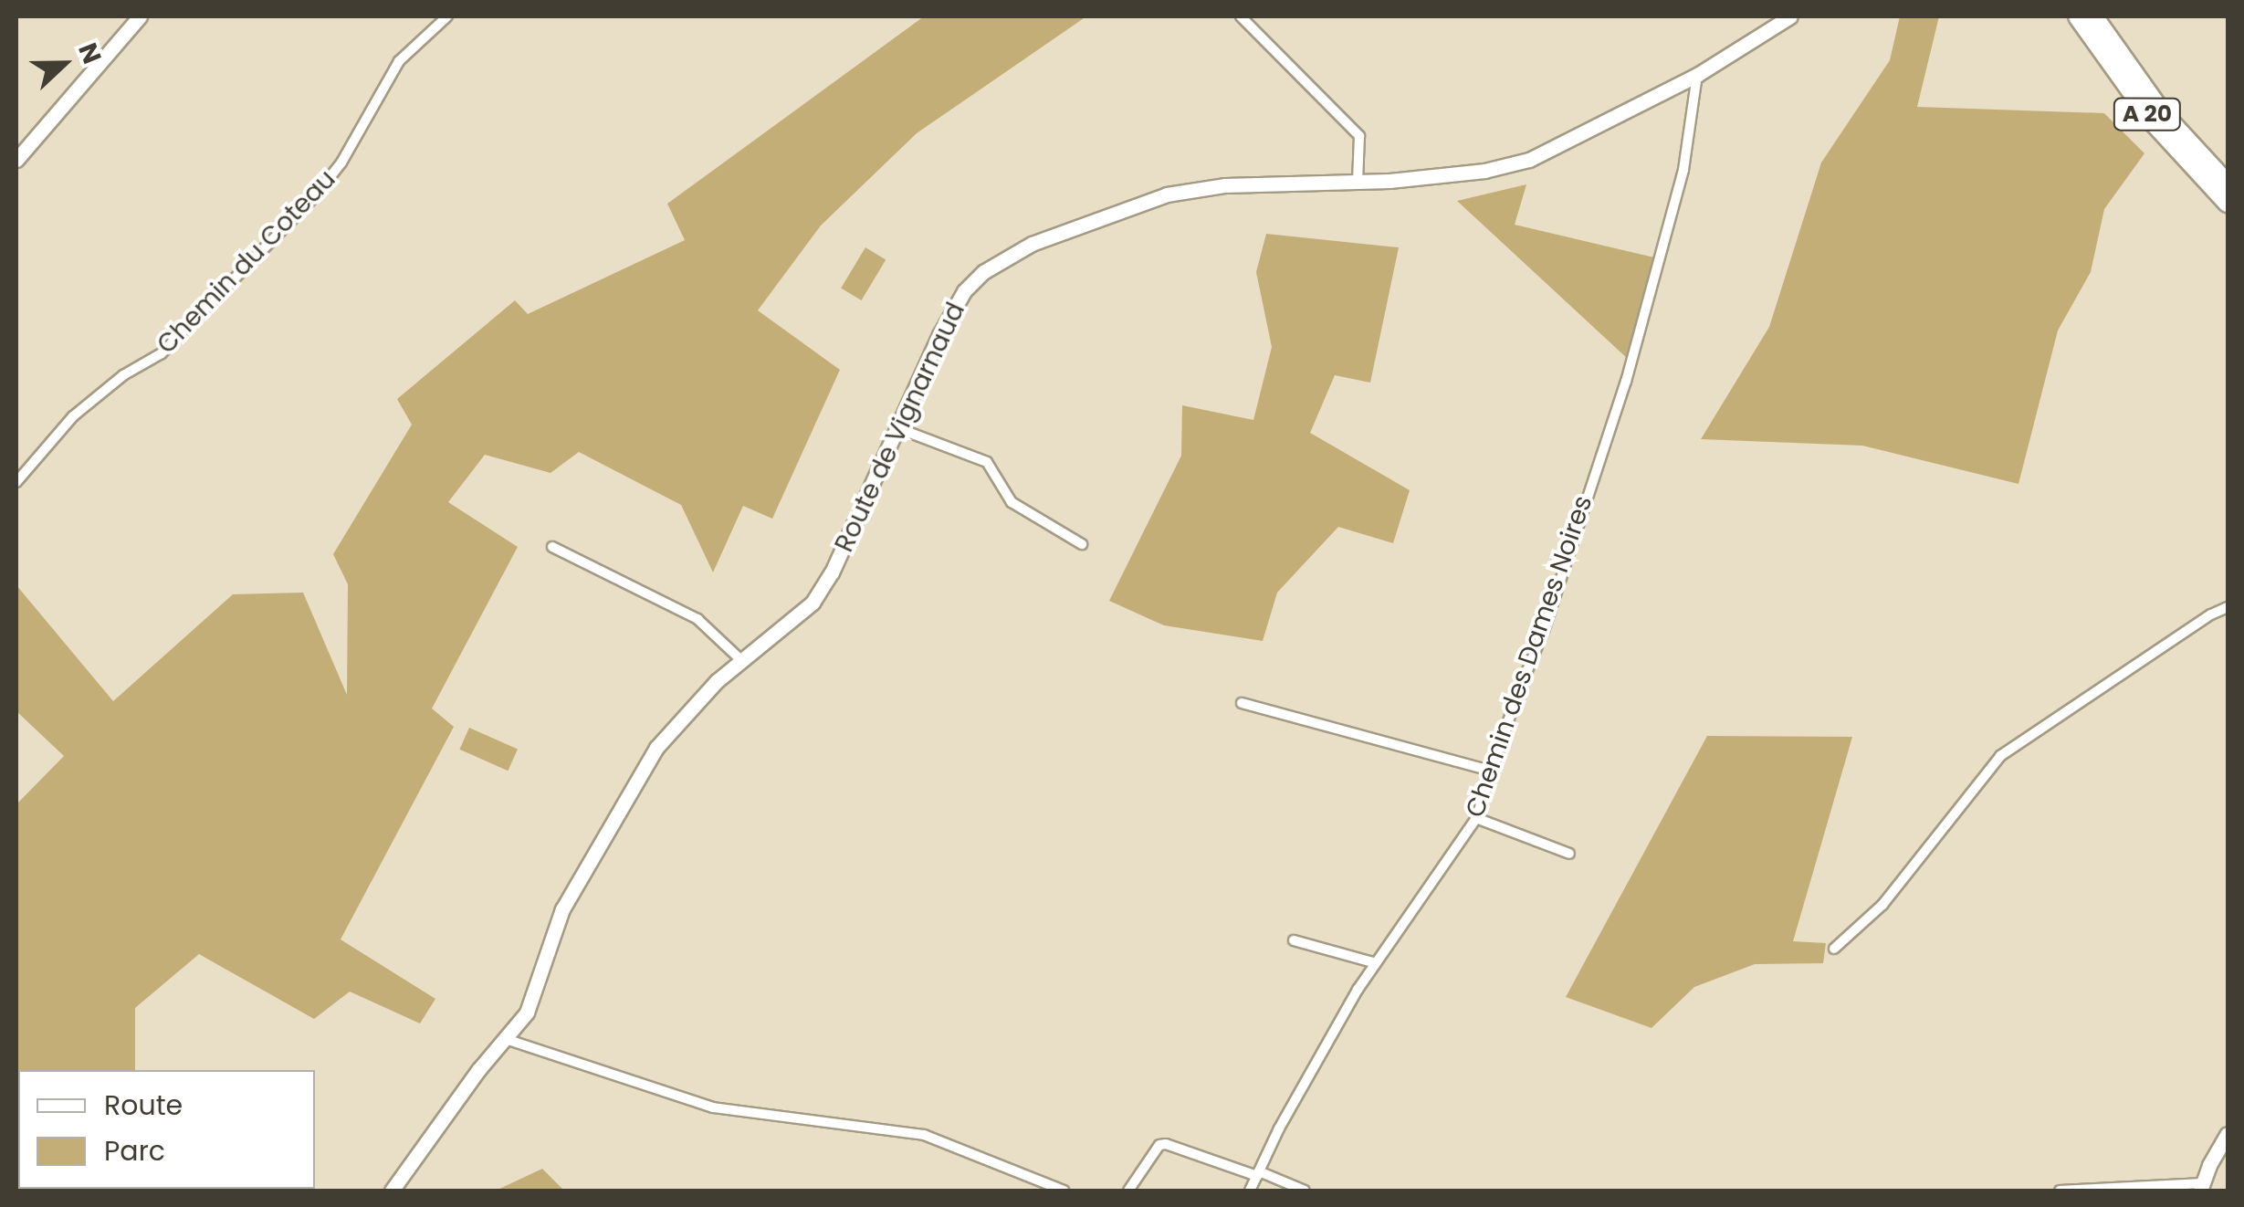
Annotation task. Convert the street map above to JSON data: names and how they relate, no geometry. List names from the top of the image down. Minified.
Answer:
{"streets":{"highway":["A 20"],"street":["Chemin du Coteau","Route de Vignarnaud","Chemin des Dames Noires"]},"crossings":[["Route de Vignarnaud","Chemin des Dames Noires"]],"legend":["Route","Parc"],"north":"right"}
